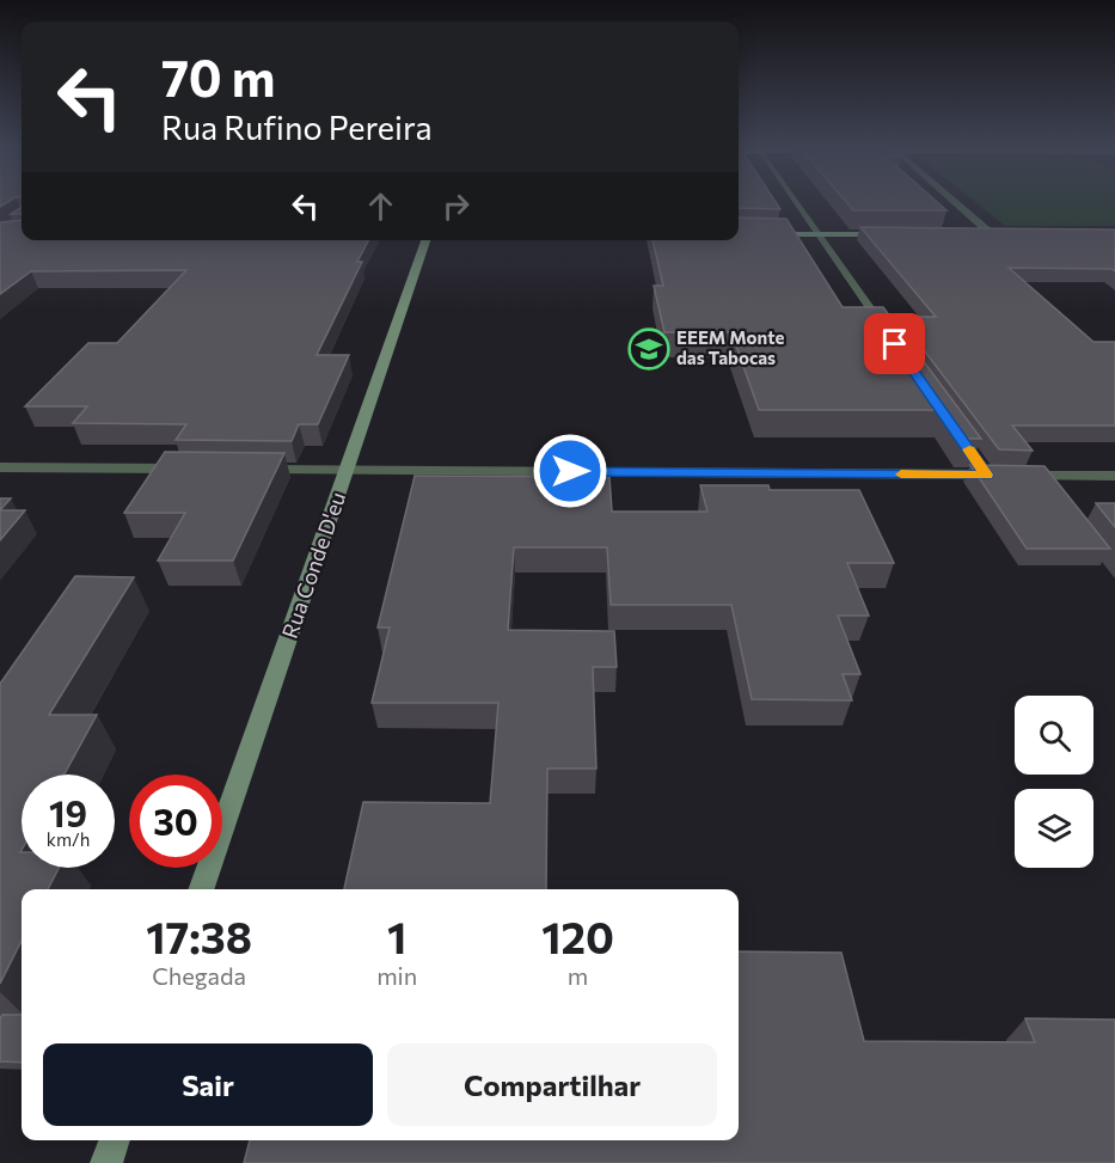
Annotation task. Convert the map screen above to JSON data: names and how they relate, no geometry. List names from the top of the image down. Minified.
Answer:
{"streets":{"main road":["Rua Conde D'eu"]},"places":{"school or university":["EEEM Monte das Tabocas"]},"page":{"turn":["70 m","Rua Rufino Pereira"],"speed":"19 km/h","limit":"30","eta":["17:38","Chegada","1","min","120","m"],"buttons":["Sair","Compartilhar"]}}
